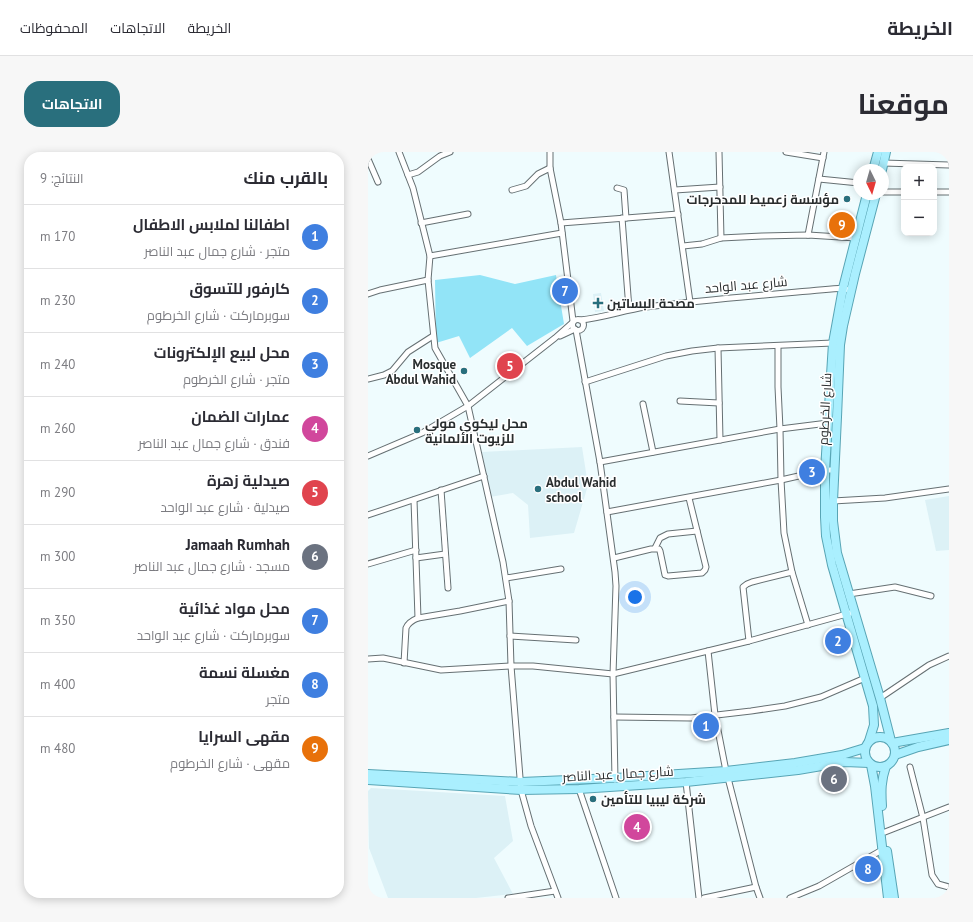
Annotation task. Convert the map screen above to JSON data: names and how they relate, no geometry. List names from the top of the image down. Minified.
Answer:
{"streets":{"main road":["شارع الخرطوم","شارع جمال عبد الناصر"],"street":["شارع عبد الواحد"]},"crossings":[["شارع عبد الواحد","شارع الخرطوم"],["شارع الخرطوم","شارع جمال عبد الناصر"]],"places":{"other":["مؤسسة زعميط للمدحرجات","Mosque Abdul Wahid","محل ليكوي مولي للزيوت الألمانية","Abdul Wahid school","شركة ليبيا للتأمين"],"health":["مصحة البساتين"]},"north":"bottom","page":{"header":"الخريطة","nav":["الخريطة","الاتجاهات","المحفوظات"],"title":"موقعنا","buttons":"الاتجاهات","heading":["بالقرب منك","النتائج: 9"],"map_buttons":["+","−"],"list":[{"mark":"1","name":"اطفالنا لملابس الاطفال","note":"متجر · شارع جمال عبد الناصر","value":"170 m"},{"mark":"2","name":"كارفور للتسوق","note":"سوبرماركت · شارع الخرطوم","value":"230 m"},{"mark":"3","name":"محل لبيع الإلكترونات","note":"متجر · شارع الخرطوم","value":"240 m"},{"mark":"4","name":"عمارات الضمان","note":"فندق · شارع جمال عبد الناصر","value":"260 m"},{"mark":"5","name":"صيدلية زهرة","note":"صيدلية · شارع عبد الواحد","value":"290 m"},{"mark":"6","name":"Jamaah Rumhah","note":"مسجد · شارع جمال عبد الناصر","value":"300 m"},{"mark":"7","name":"محل مواد غذائية","note":"سوبرماركت · شارع عبد الواحد","value":"350 m"},{"mark":"8","name":"مغسلة نسمة","note":"متجر","value":"400 m"},{"mark":"9","name":"مقهى السرايا","note":"مقهى · شارع الخرطوم","value":"480 m"}],"pins":["9","7","5","3","2","1","6","4","8"]}}
